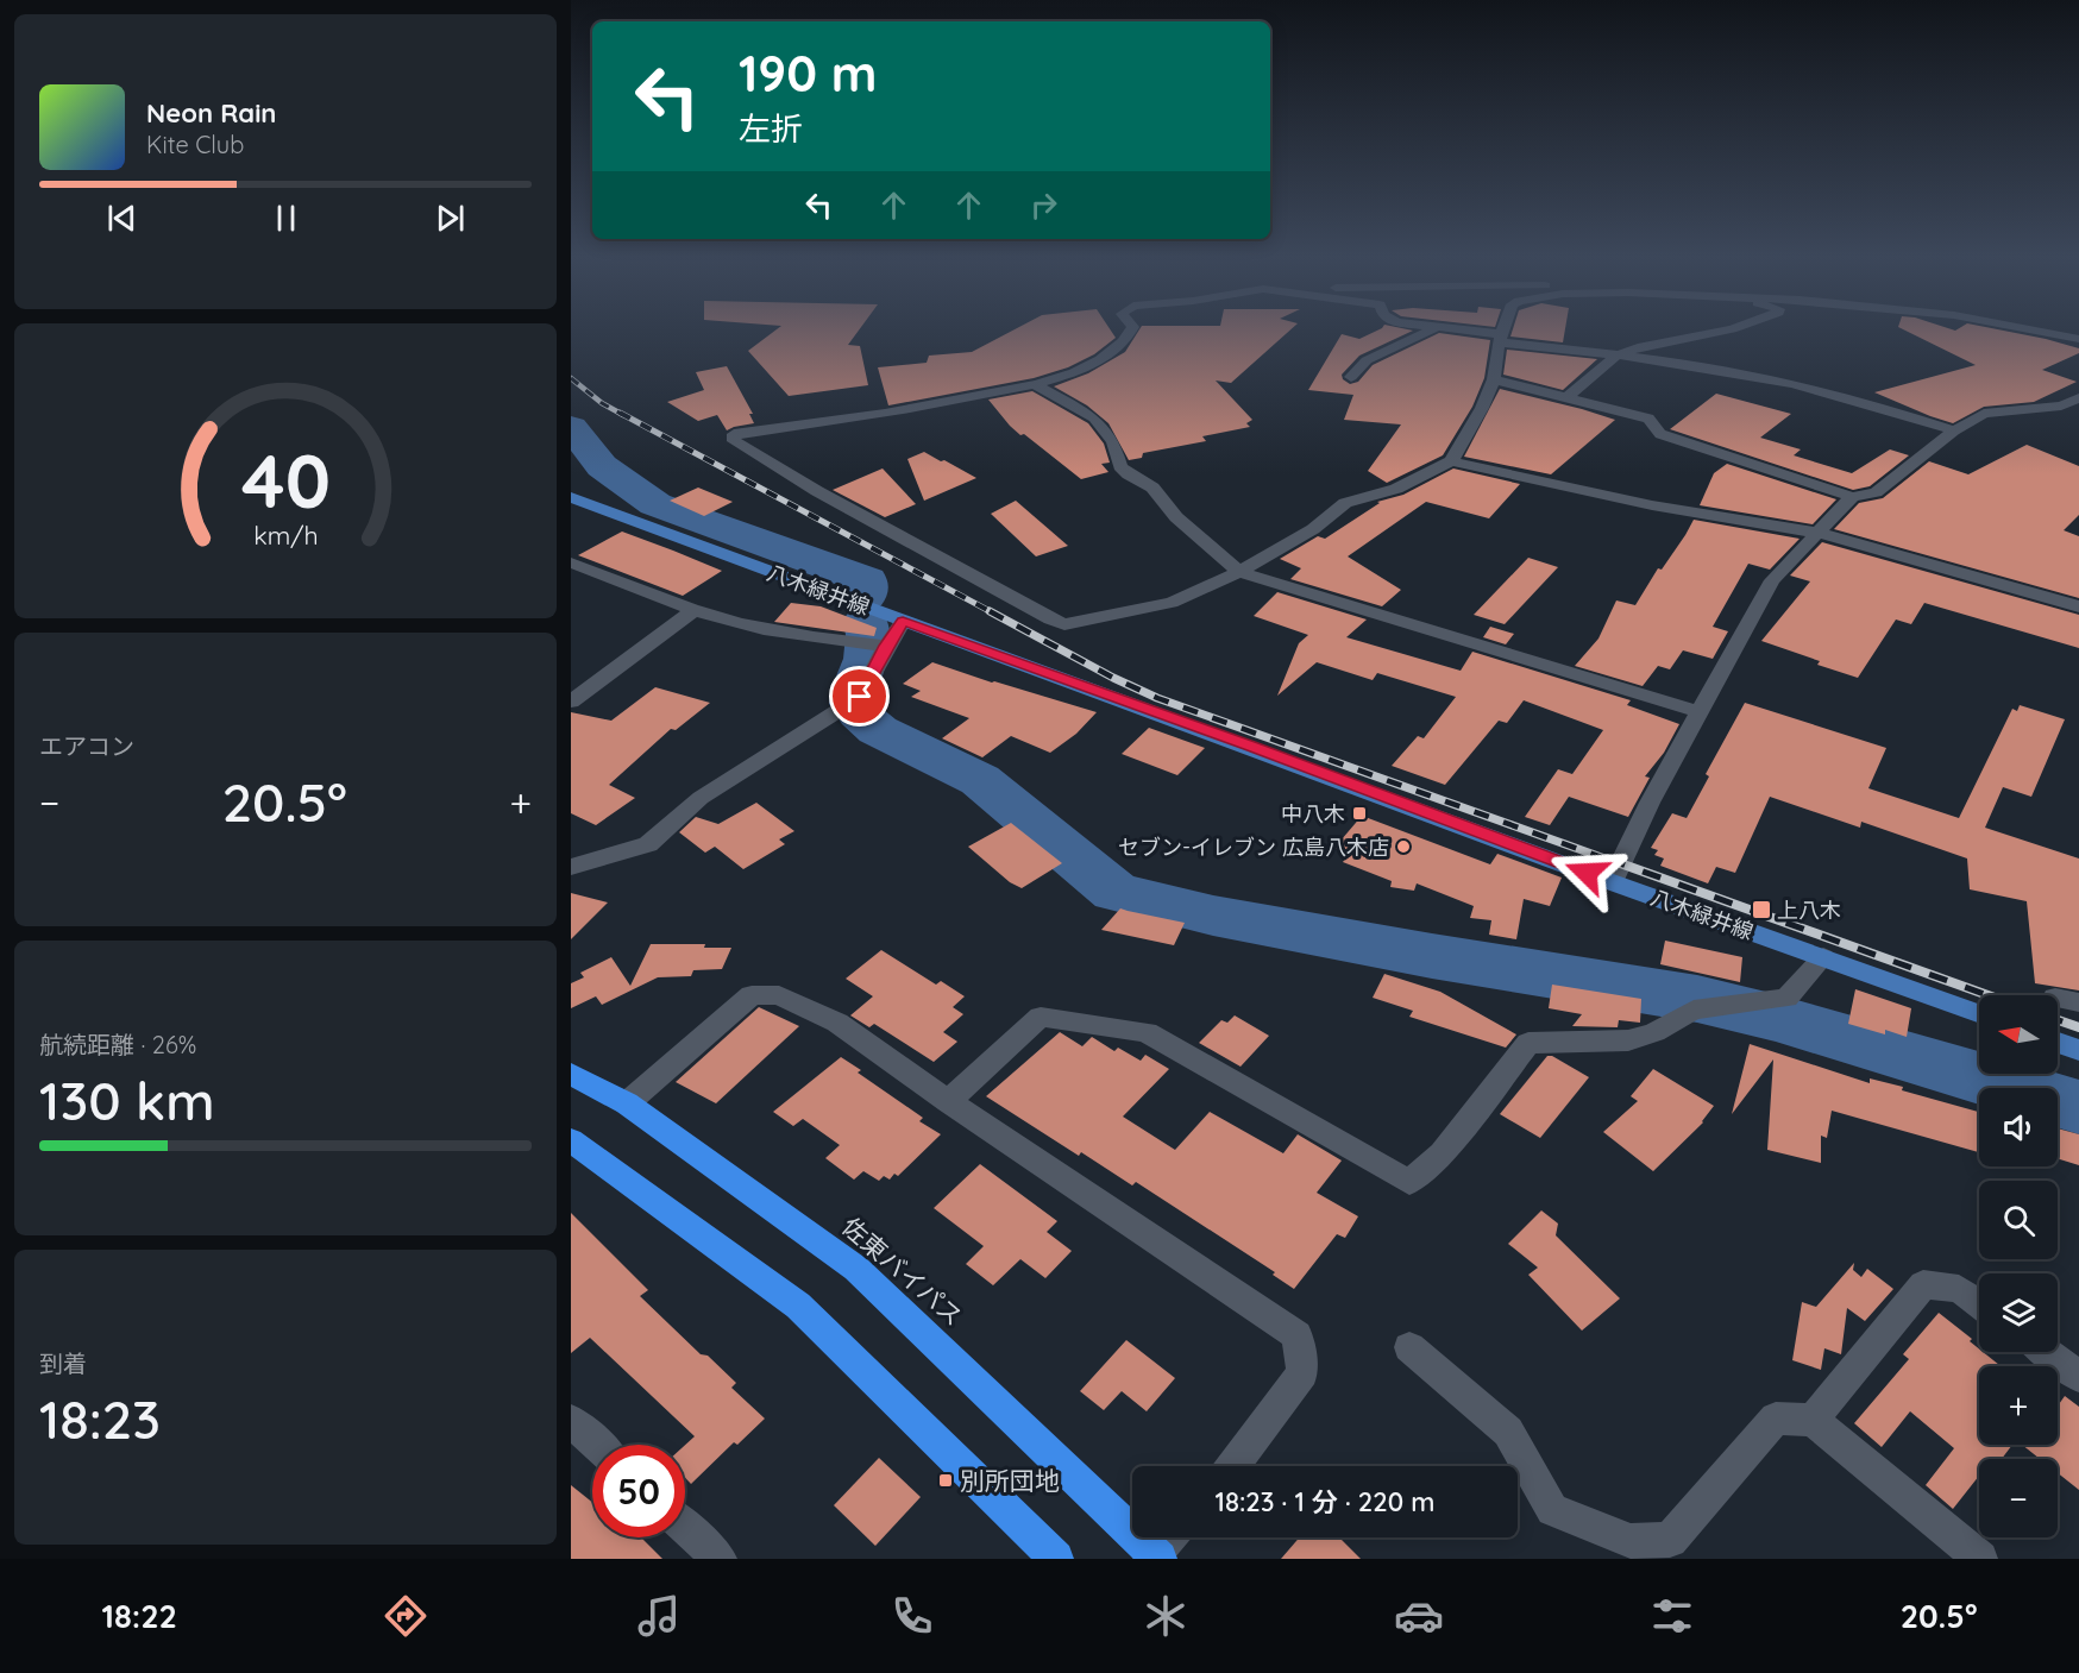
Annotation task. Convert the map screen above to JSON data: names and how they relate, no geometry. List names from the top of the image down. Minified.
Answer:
{"streets":{"highway":["佐東バイパス"],"main road":["八木緑井線"]},"places":{"transit":["中八木","上八木","別所団地"],"other":["セブン-イレブン 広島八木店"]},"north":"left","page":{"turn":["190 m","左折"],"song":["Neon Rain","Kite Club"],"tile":["エアコン",["航続距離 · 26%","130 km"],["到着","18:23"]],"heat":["−","20.5°","+"],"map_buttons":["+","−"],"limit":"50","trip":"18:23 · 1 分 · 220 m","tabs":["18:22","20.5°"],"gauge":["40","km/h"]}}
